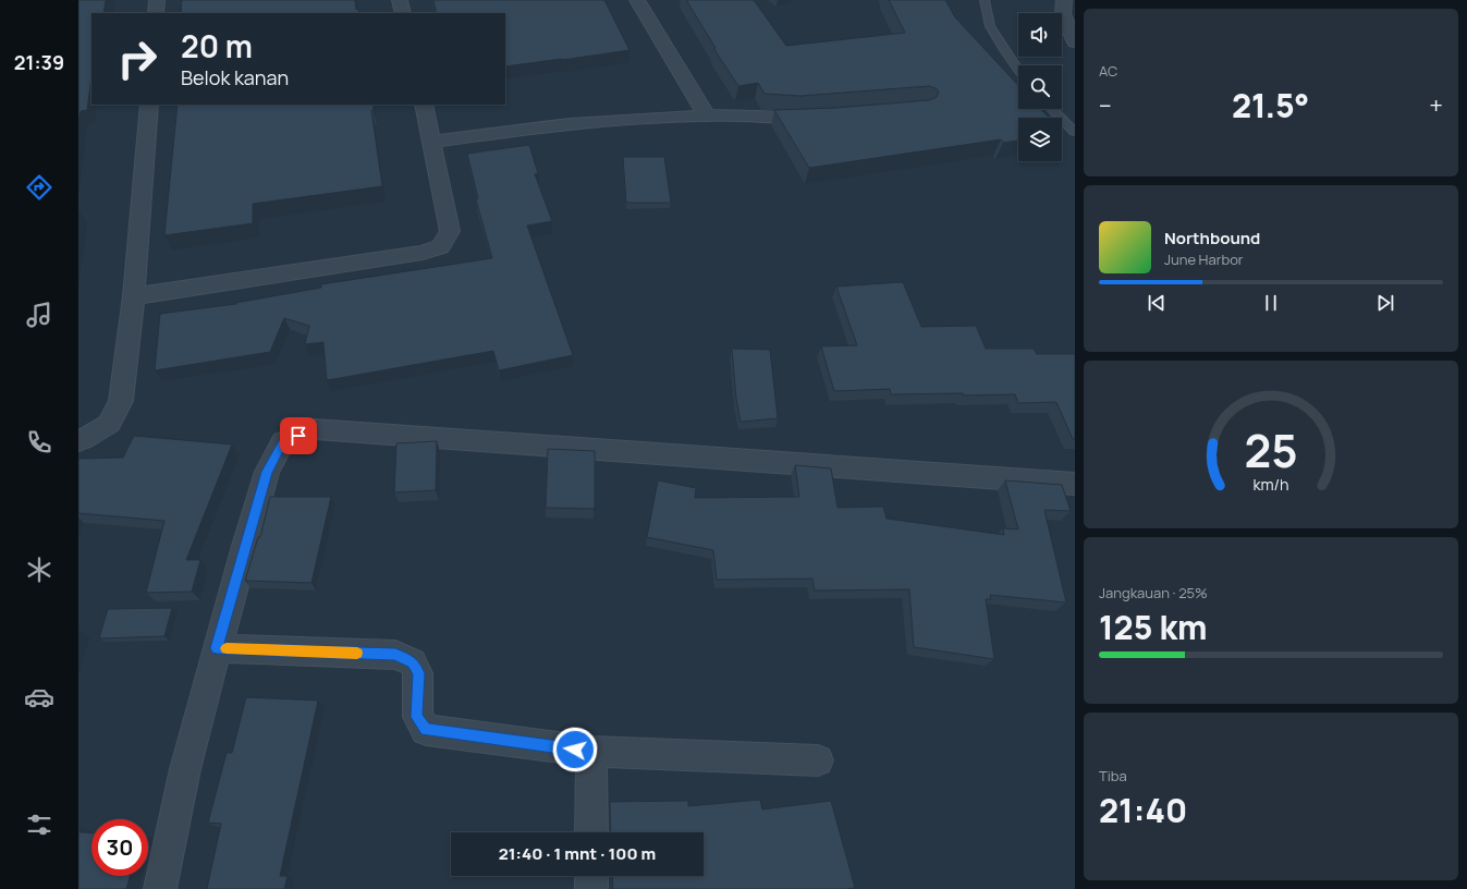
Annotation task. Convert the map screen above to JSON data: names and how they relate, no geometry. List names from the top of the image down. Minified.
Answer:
{"page":{"tabs":"21:39","tile":["AC",["Jangkauan · 25%","125 km"],["Tiba","21:40"]],"turn":["20 m","Belok kanan"],"heat":["−","21.5°","+"],"song":["Northbound","June Harbor"],"limit":"30","trip":"21:40 · 1 mnt · 100 m","gauge":["25","km/h"]}}
